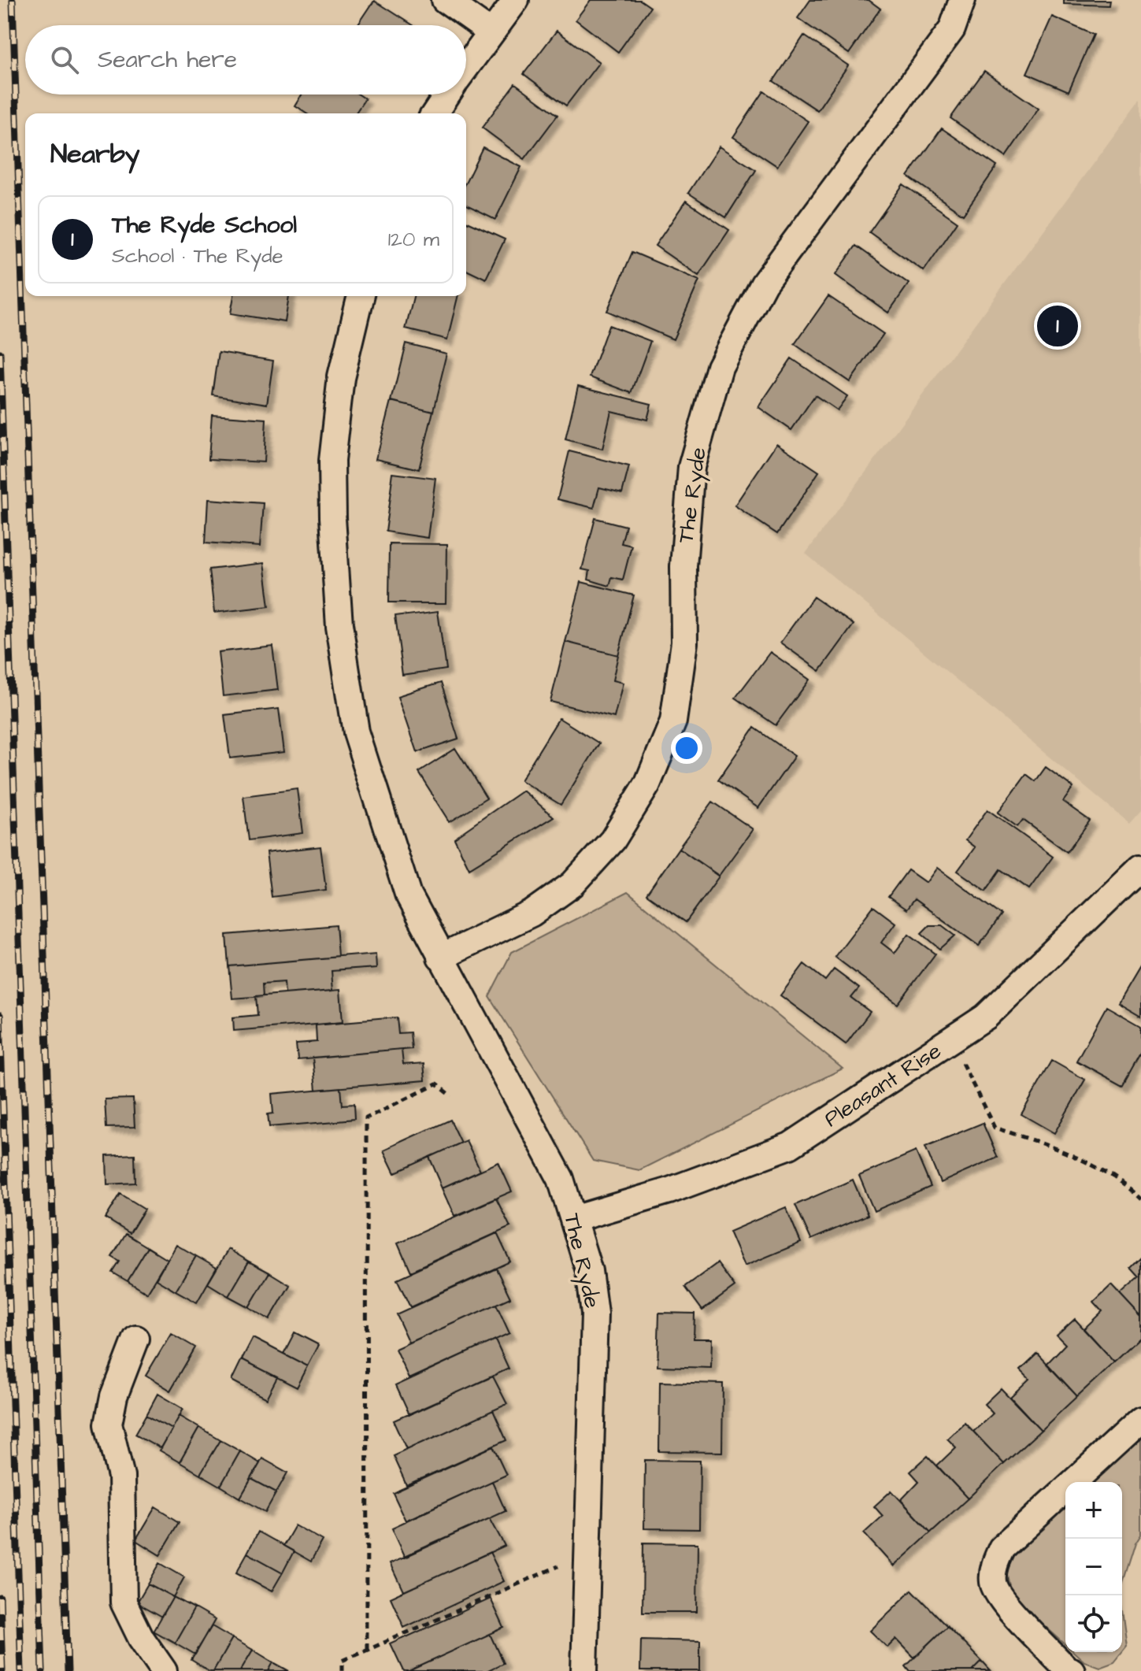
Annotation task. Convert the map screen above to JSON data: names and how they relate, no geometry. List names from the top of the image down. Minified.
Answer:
{"streets":{"street":["The Ryde","Pleasant Rise"]},"crossings":[["The Ryde","Pleasant Rise"]],"page":{"search":"Search here","heading":"Nearby","list":[{"mark":"1","name":"The Ryde School","note":"School · The Ryde","value":"120 m"}],"pins":"1","map_buttons":["+","−"]}}
